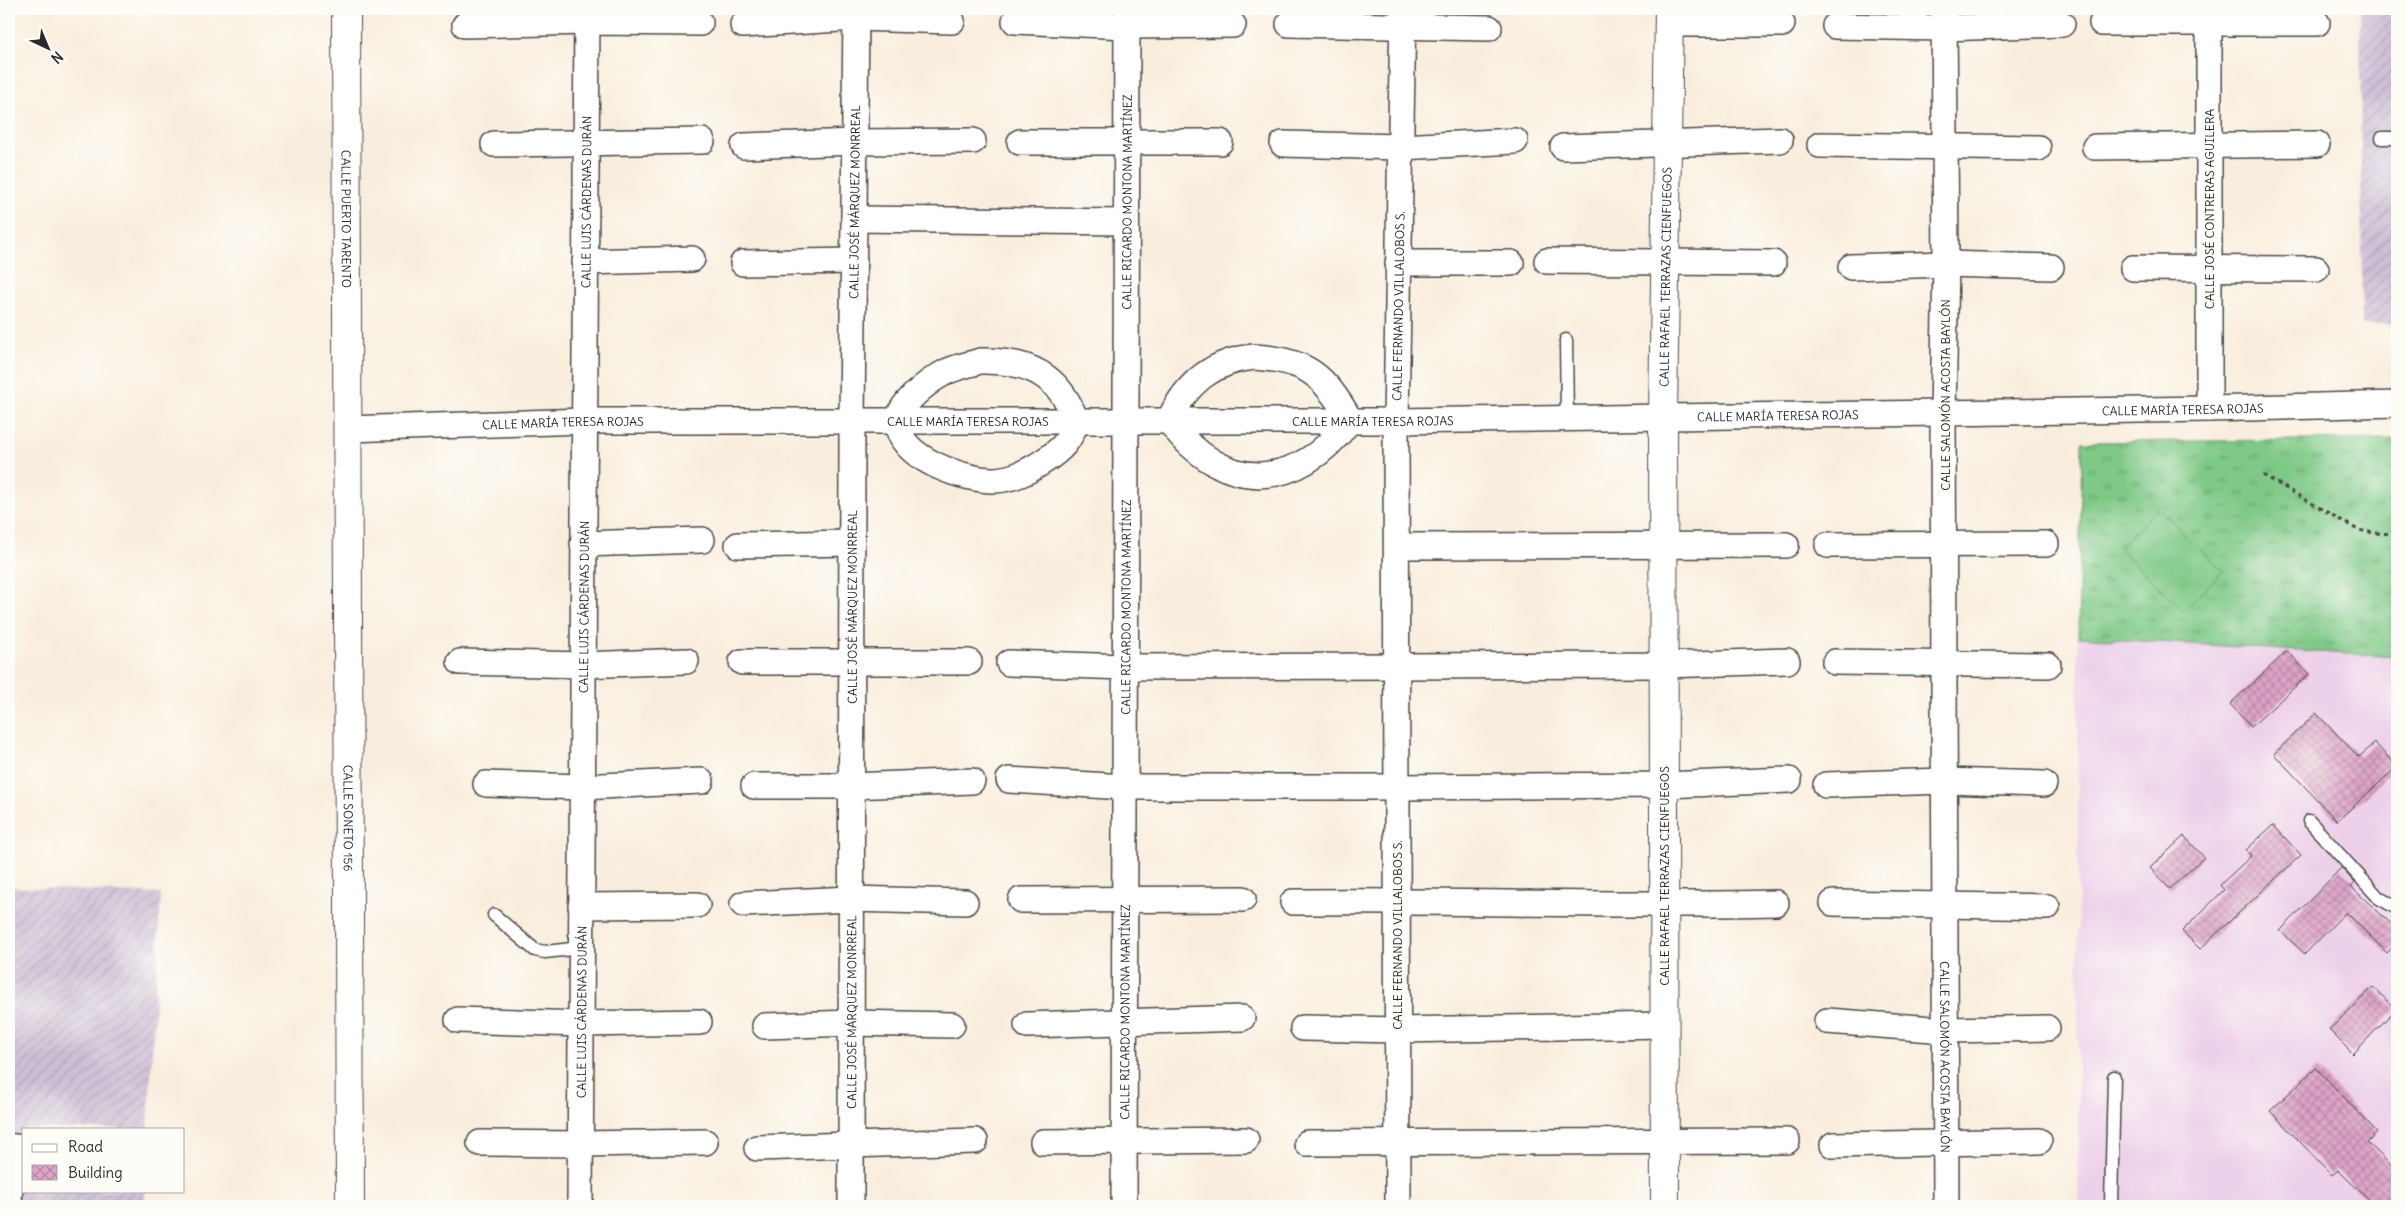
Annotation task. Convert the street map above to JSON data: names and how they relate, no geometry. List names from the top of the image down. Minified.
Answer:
{"streets":{"street":["CALLE LUIS CÁRDENAS DURÁN","CALLE JOSÉ MÁRQUEZ MONRREAL","CALLE RICARDO MONTONA MARTÍNEZ","CALLE JOSÉ CONTRERAS AGUILERA","CALLE PUERTO TARENTO","CALLE RAFAEL TERRAZAS CIENFUEGOS","CALLE FERNANDO VILLALOBOS S.","CALLE SALOMÓN ACOSTA BAYLÓN","CALLE MARÍA TERESA ROJAS","CALLE SONETO 156"]},"crossings":[["CALLE LUIS CÁRDENAS DURÁN","CALLE MARÍA TERESA ROJAS"],["CALLE JOSÉ MÁRQUEZ MONRREAL","CALLE MARÍA TERESA ROJAS"],["CALLE RICARDO MONTONA MARTÍNEZ","CALLE MARÍA TERESA ROJAS"],["CALLE JOSÉ CONTRERAS AGUILERA","CALLE MARÍA TERESA ROJAS"],["CALLE PUERTO TARENTO","CALLE MARÍA TERESA ROJAS"],["CALLE PUERTO TARENTO","CALLE SONETO 156"],["CALLE RAFAEL TERRAZAS CIENFUEGOS","CALLE MARÍA TERESA ROJAS"],["CALLE FERNANDO VILLALOBOS S.","CALLE MARÍA TERESA ROJAS"],["CALLE SALOMÓN ACOSTA BAYLÓN","CALLE MARÍA TERESA ROJAS"],["CALLE MARÍA TERESA ROJAS","CALLE SONETO 156"]],"legend":["Road","Building"],"north":"bottom right"}
